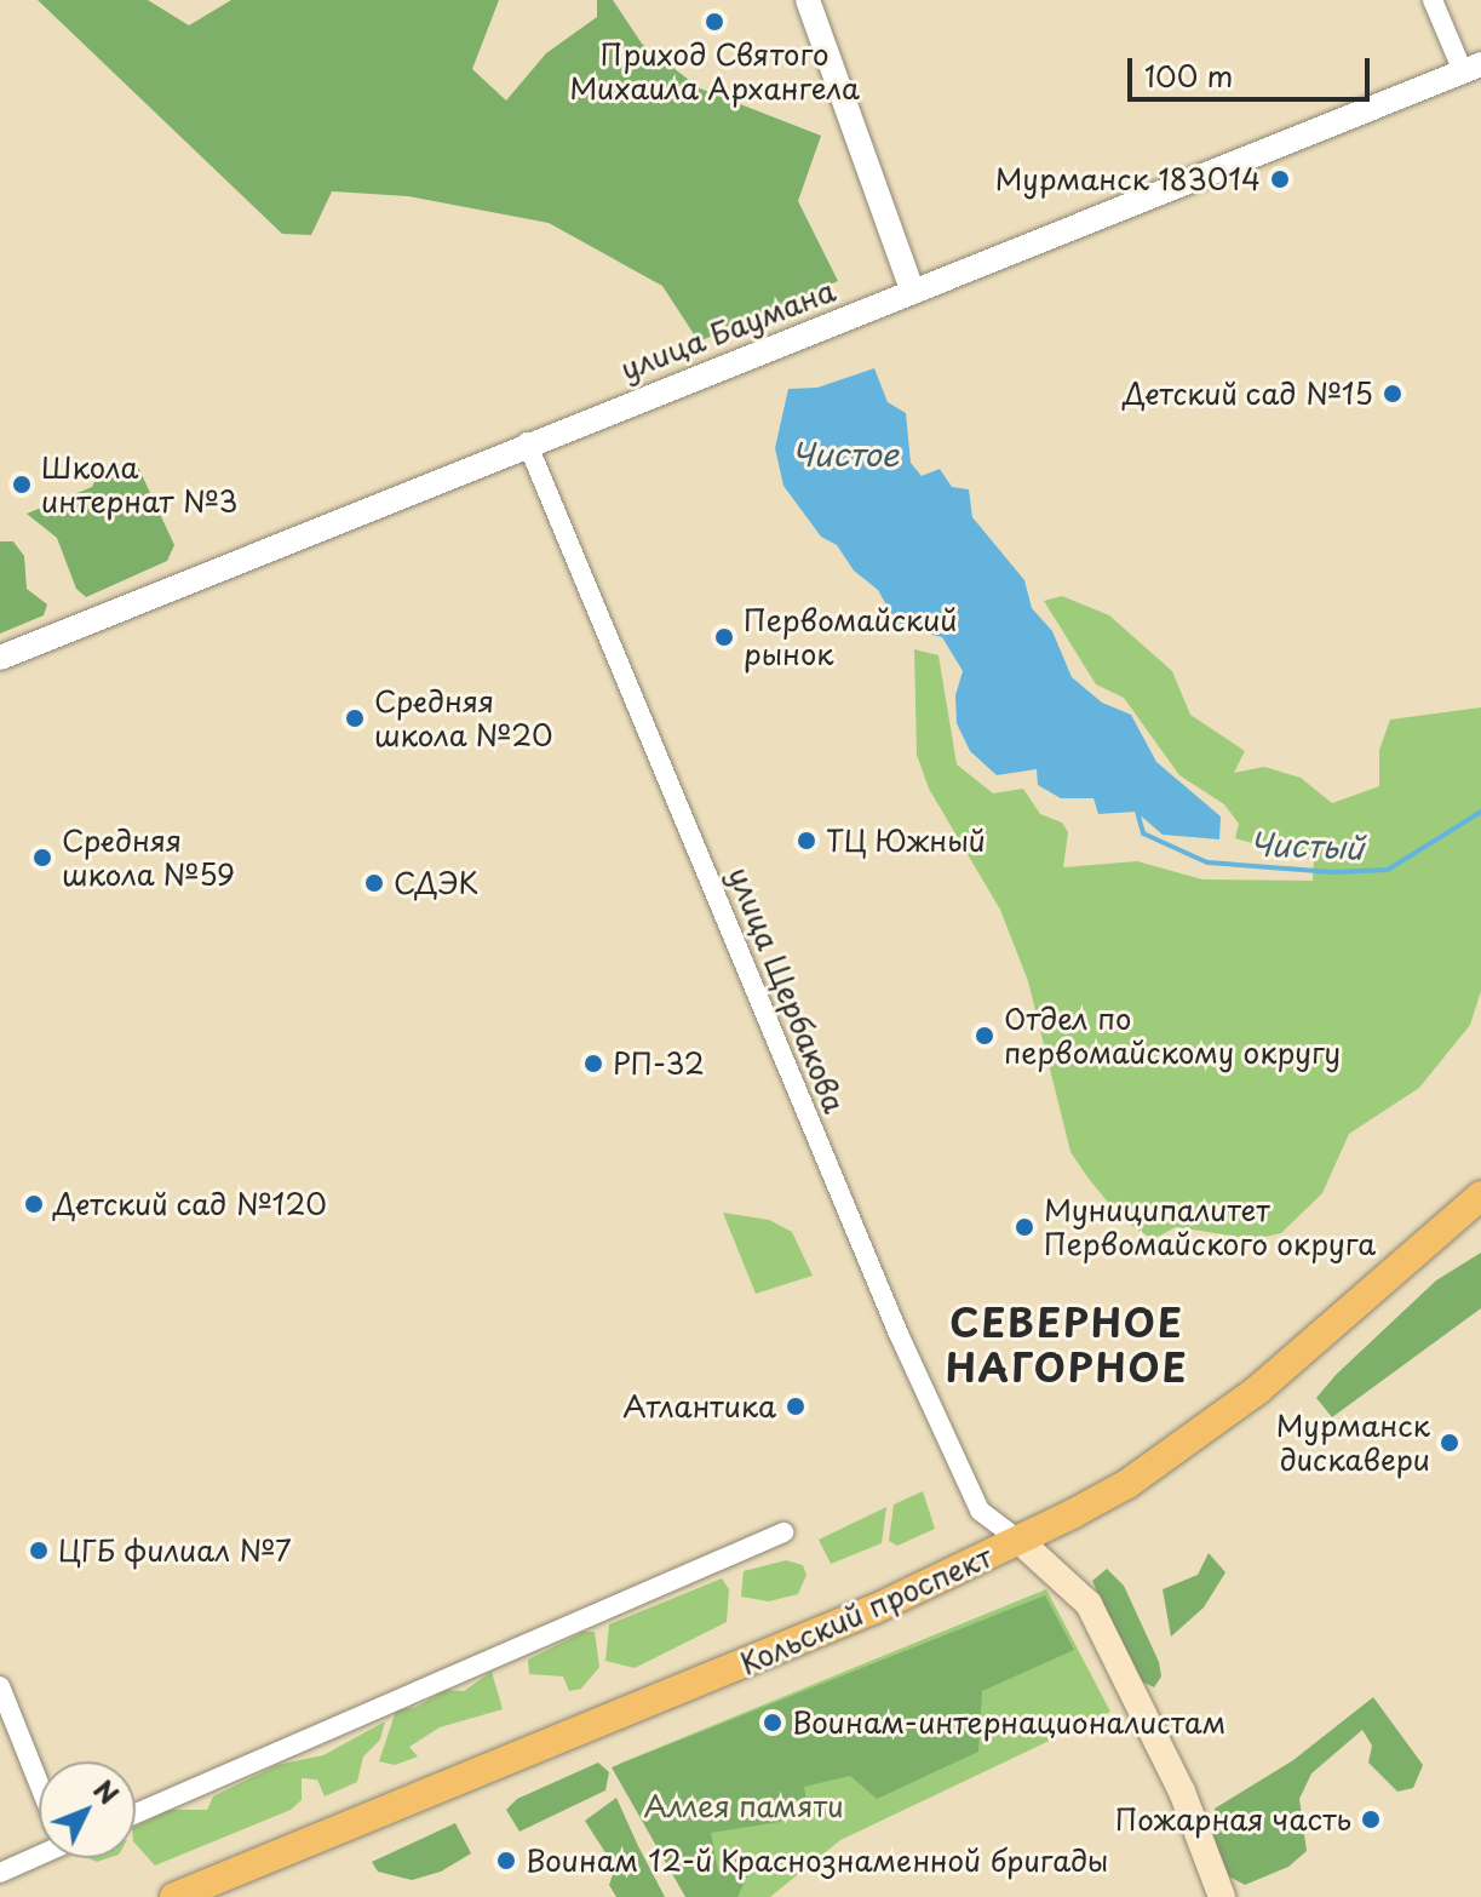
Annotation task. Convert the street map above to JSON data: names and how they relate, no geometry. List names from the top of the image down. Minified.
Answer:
{"streets":{"main road":["Кольский проспект"],"street":["улица Баумана","улица Щербакова"]},"crossings":[["улица Баумана","улица Щербакова"],["улица Щербакова","Кольский проспект"]],"districts":["СЕВЕРНОЕ НАГОРНОЕ"],"water":["Чистое","Чистый"],"parks":["Аллея памяти"],"places":["Приход Святого Михаила Архангела","Мурманск 183014","Детский сад №15","Школа интернат №3","Первомайский рынок","Средняя школа №20","ТЦ Южный","Средняя школа №59","СДЭК","Отдел по первомайскому округу","РП-32","Детский сад №120","Муниципалитет Первомайского округа","Атлантика","Мурманск дискавери","ЦГБ филиал №7","Воинам-интернационалистам","Пожарная часть","Воинам 12-й Краснознаменной бригады"],"scale_bar":"100 m","north":"top right"}
